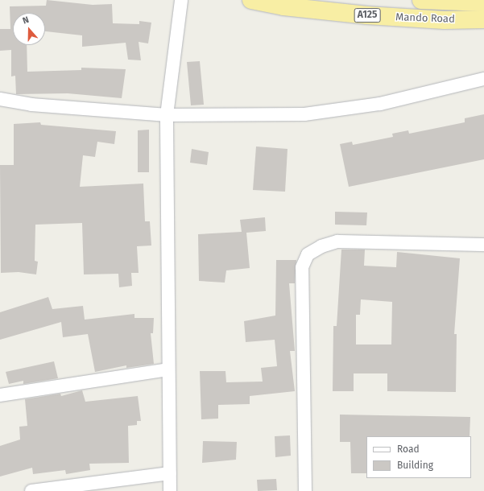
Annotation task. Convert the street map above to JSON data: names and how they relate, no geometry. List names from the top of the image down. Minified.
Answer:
{"streets":{"highway":["A125","Mando Road"]},"legend":["Road","Building"],"north":"top"}
